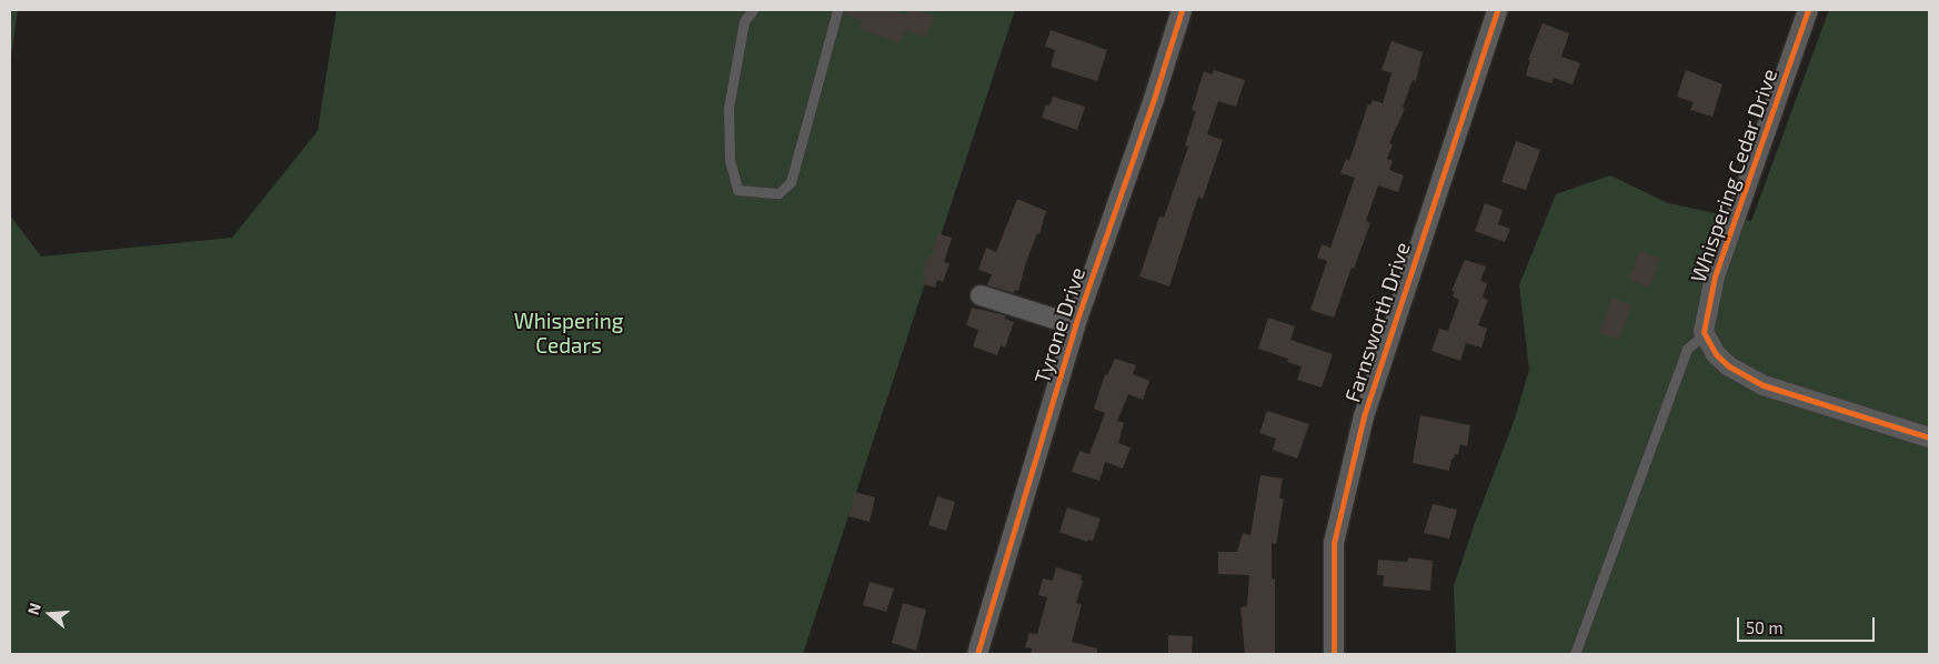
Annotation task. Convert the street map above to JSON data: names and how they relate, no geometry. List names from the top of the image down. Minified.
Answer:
{"streets":{"street":["Whispering Cedar Drive","Farnsworth Drive","Tyrone Drive"]},"parks":["Whispering Cedars"],"scale_bar":"50 m","north":"left"}
